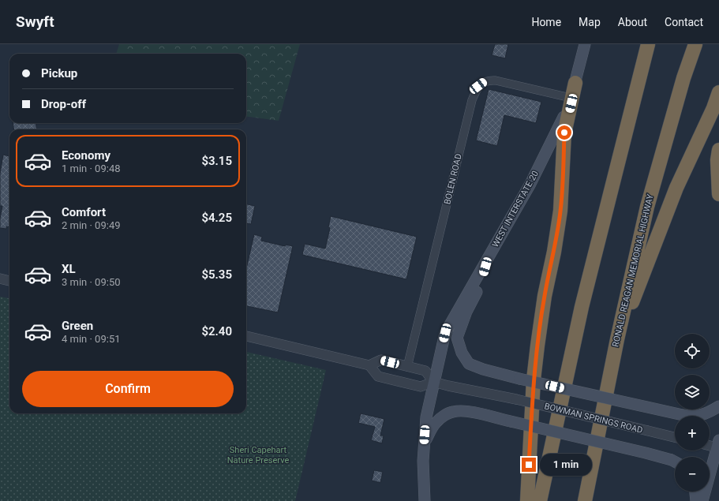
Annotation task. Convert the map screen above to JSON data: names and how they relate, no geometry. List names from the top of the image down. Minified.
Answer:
{"streets":{"highway":["RONALD REAGAN MEMORIAL HIGHWAY"],"main road":["WEST INTERSTATE 20"],"street":["BOLEN ROAD","BOWMAN SPRINGS ROAD"]},"crossings":[["BOLEN ROAD","WEST INTERSTATE 20"],["WEST INTERSTATE 20","BOWMAN SPRINGS ROAD"]],"parks":["Sheri Capehart Nature Preserve"],"page":{"header":"Swyft","nav":["Home","Map","About","Contact"],"banner":["Pickup","Drop-off"],"list":[{"name":"Economy","note":"1 min · 09:48","value":"$3.15"},{"name":"Comfort","note":"2 min · 09:49","value":"$4.25"},{"name":"XL","note":"3 min · 09:50","value":"$5.35"},{"name":"Green","note":"4 min · 09:51","value":"$2.40"}],"map_buttons":["+","−"],"buttons":"Confirm","bubble":"1 min"}}
